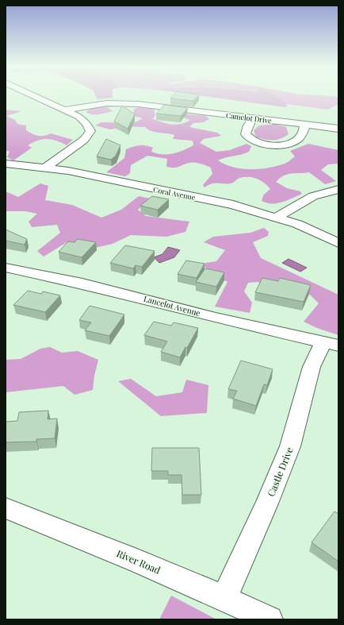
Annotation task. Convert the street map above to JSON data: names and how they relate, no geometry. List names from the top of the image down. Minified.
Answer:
{"streets":{"street":["Camelot Drive","Coral Avenue","Lancelot Avenue","Castle Drive","River Road"]},"crossings":[["Lancelot Avenue","Castle Drive"],["Castle Drive","River Road"]]}
